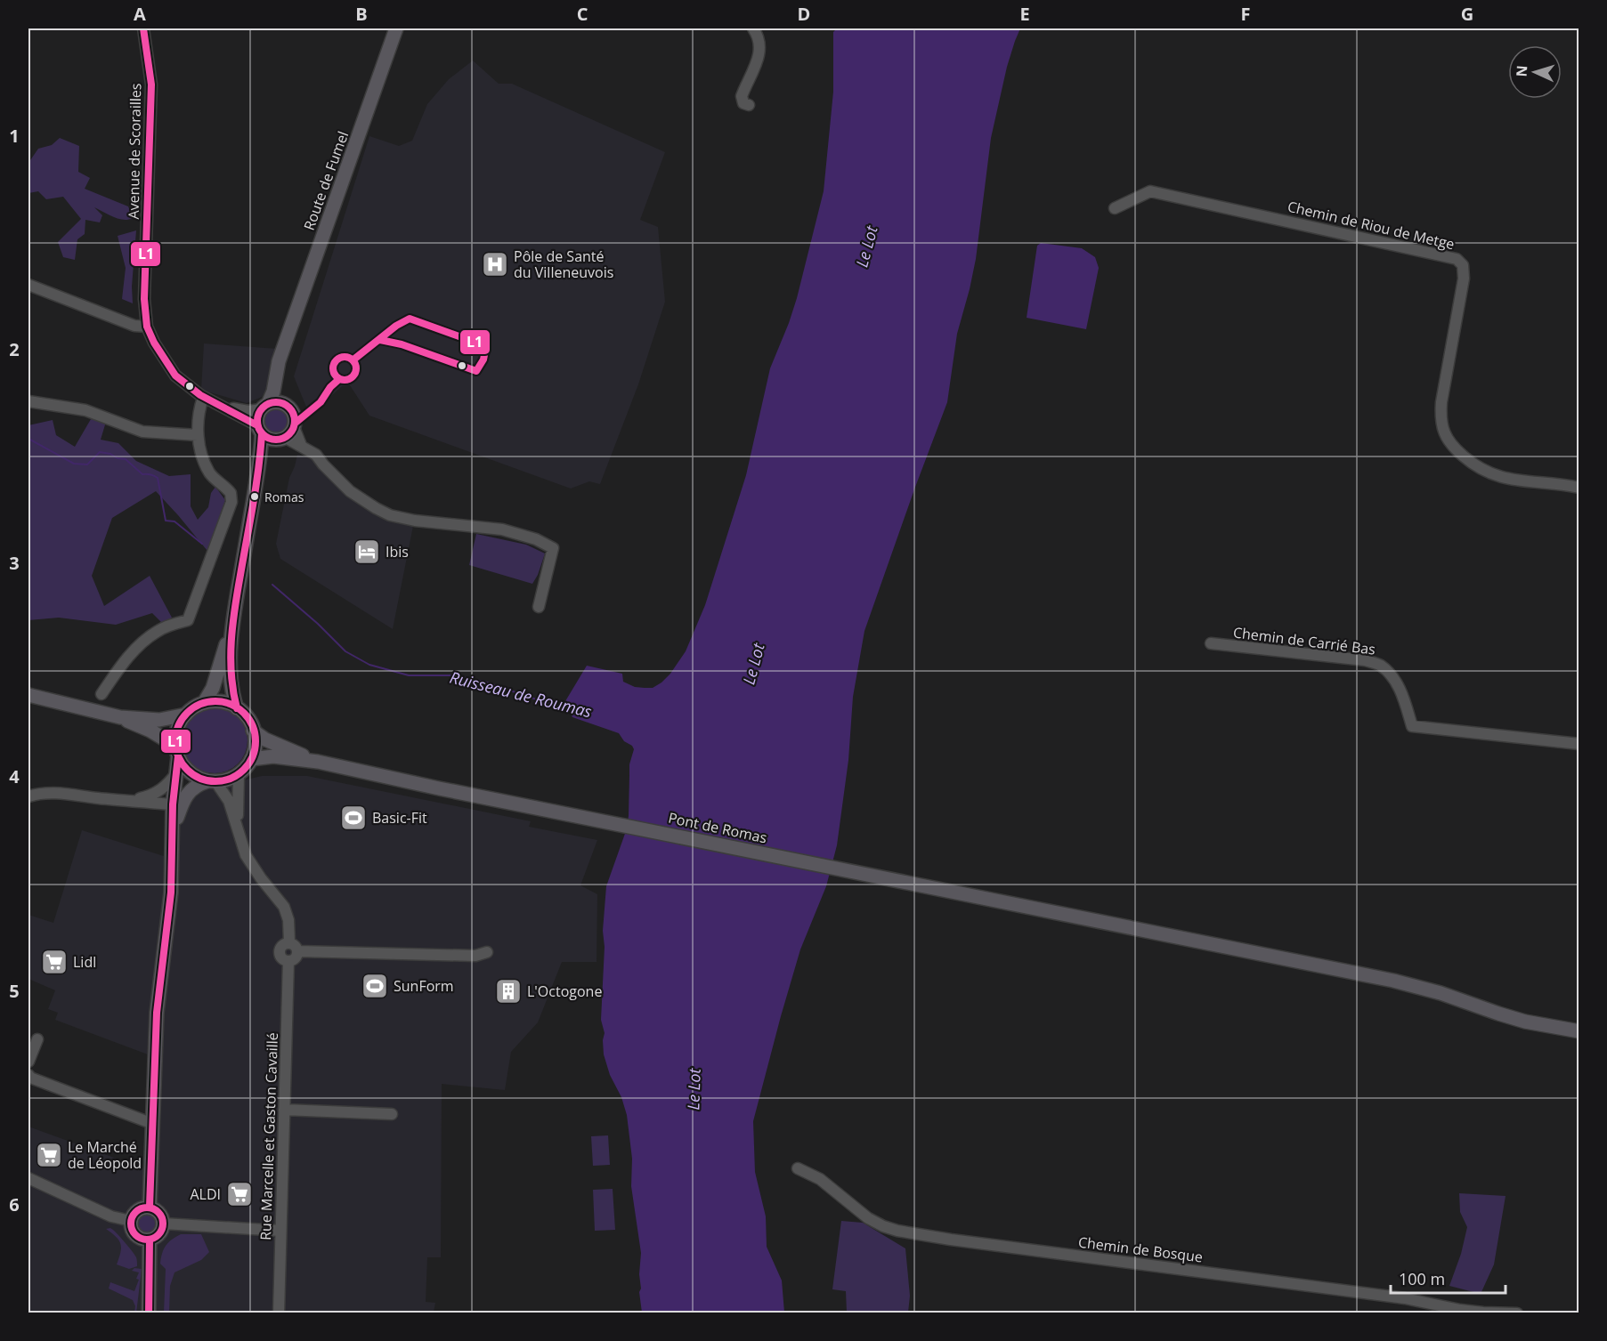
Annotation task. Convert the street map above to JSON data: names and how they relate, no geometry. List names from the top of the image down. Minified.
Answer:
{"streets":{"main road":["Route de Fumel","Pont de Romas"],"street":["Avenue de Scorailles","Chemin de Riou de Metge","Chemin de Carrié Bas","Rue Marcelle et Gaston Cavaillé","Chemin de Bosque"]},"crossings":[["Avenue de Scorailles","Route de Fumel"]],"water":["Le Lot","Ruisseau de Roumas"],"places":{"hospital":["Pôle de Santé du Villeneuvois"],"other":["Romas"],"hotel":["Ibis"],"sports":["Basic-Fit","SunForm"],"supermarket":["Lidl","Le Marché de Léopold","ALDI"],"building":["L'Octogone"]},"lines":["transit line L1"],"scale_bar":"100 m","north":"left","grid":{"columns":["A","B","C","D","E","F","G"],"rows":["1","2","3","4","5","6"]}}
